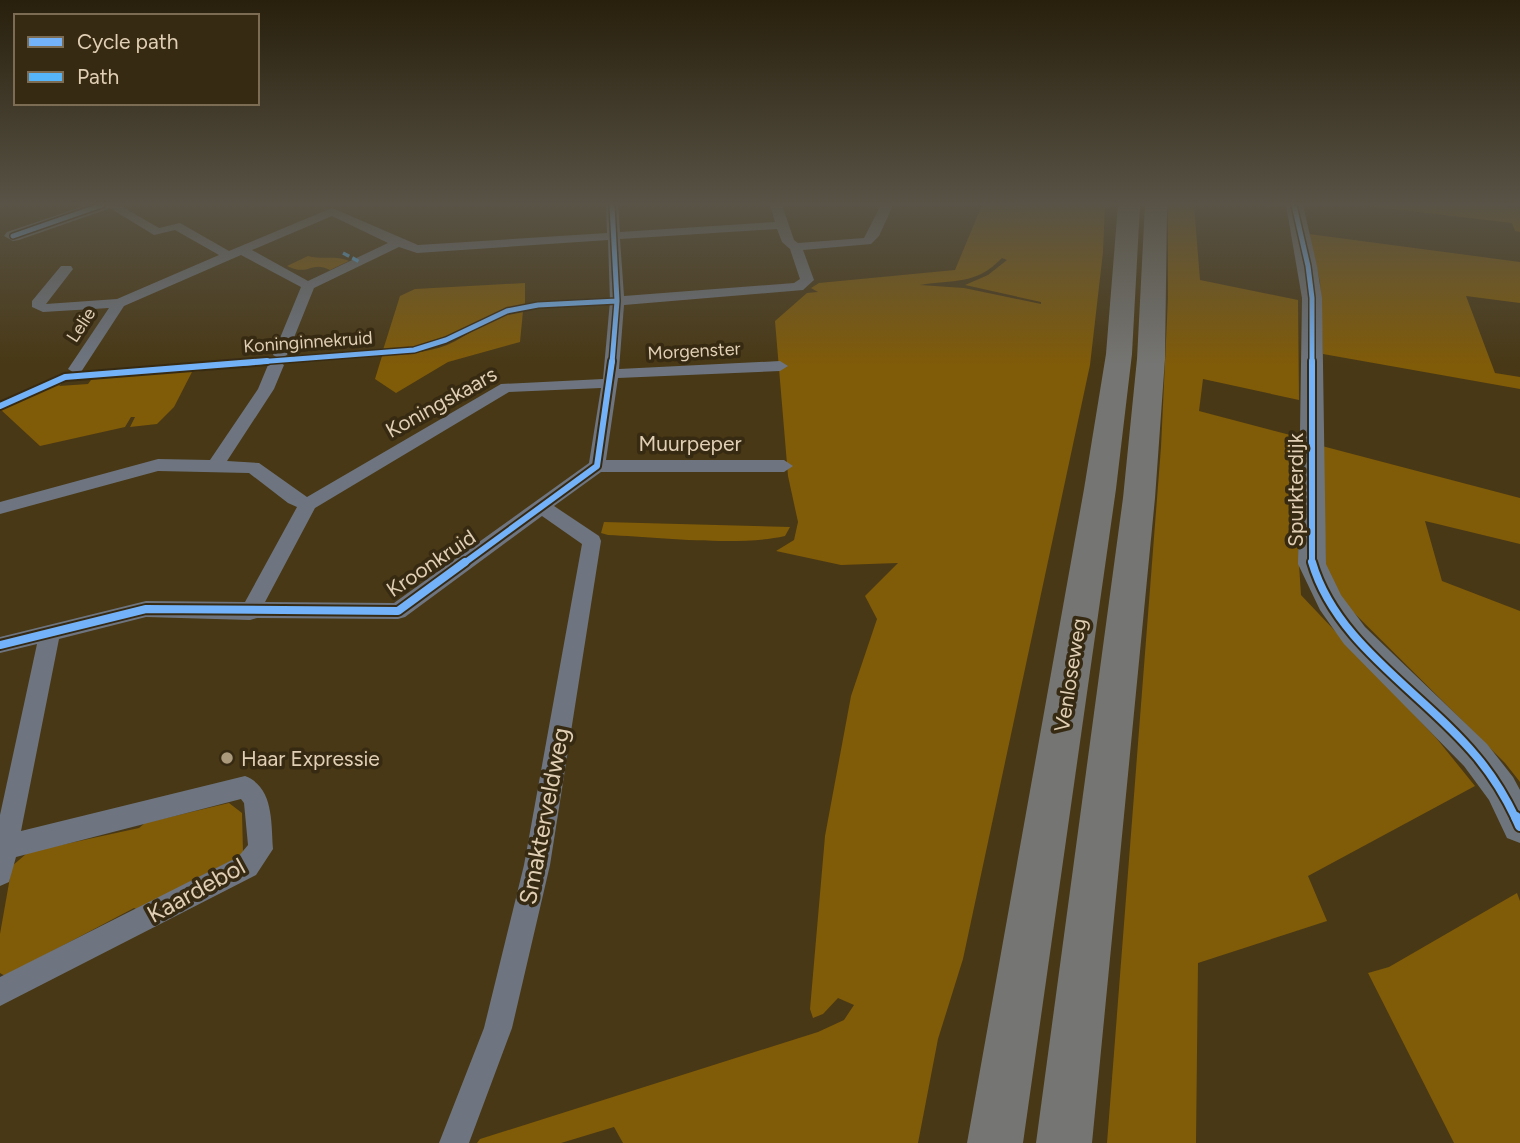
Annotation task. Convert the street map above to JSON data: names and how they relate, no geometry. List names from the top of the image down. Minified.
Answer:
{"streets":{"highway":["Venloseweg"],"street":["Lelie","Morgenster","Koningskaars","Muurpeper","Spurkterdijk","Kroonkruid","Smakterveldweg","Kaardebol"],"cycle path":["Koninginnekruid"]},"crossings":[["Morgenster","Koningskaars"],["Muurpeper","Kroonkruid"],["Kroonkruid","Smakterveldweg"]],"places":["Haar Expressie"],"legend":["Cycle path","Path"]}
